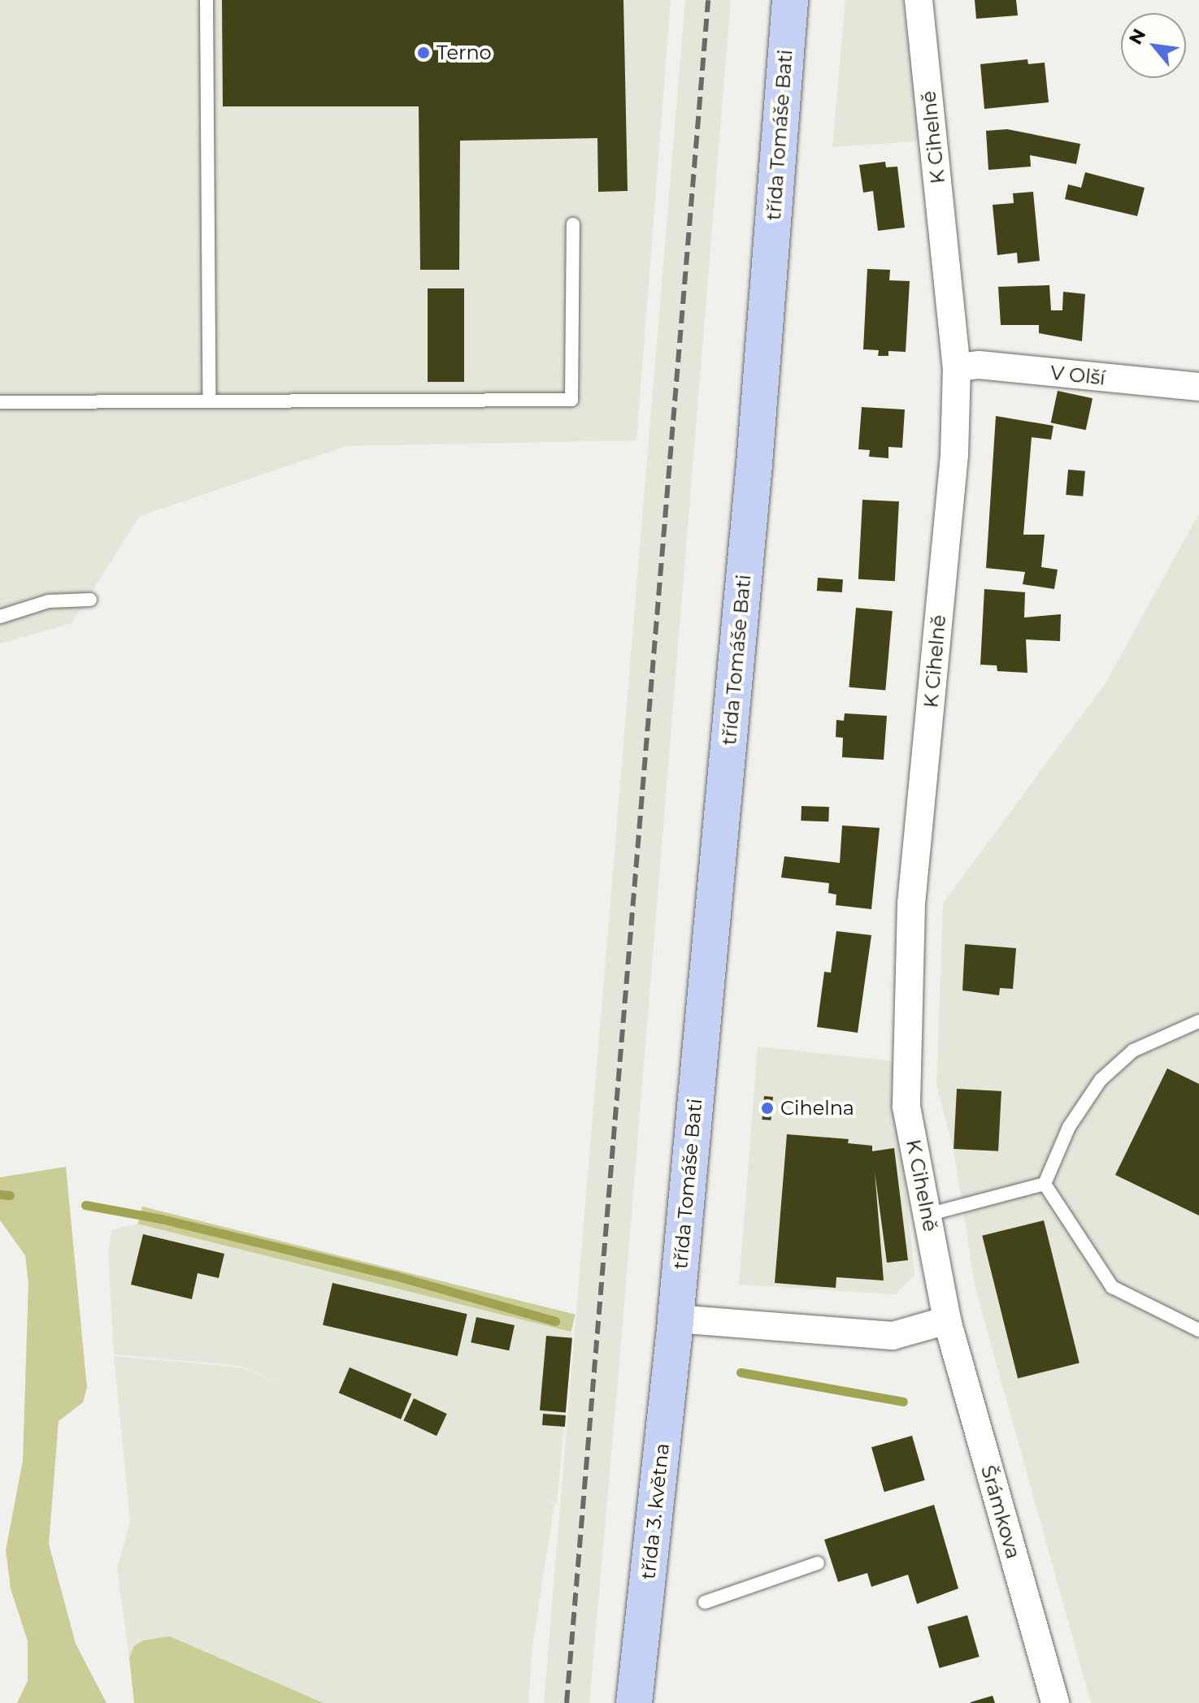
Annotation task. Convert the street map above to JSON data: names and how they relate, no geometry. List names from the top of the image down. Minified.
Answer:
{"streets":{"main road":["třída Tomáše Bati","třída 3. května"],"street":["K Cihelně","V Olší","Šrámkova"]},"crossings":[["třída Tomáše Bati","třída 3. května"],["K Cihelně","V Olší"],["K Cihelně","Šrámkova"]],"places":["Terno","Cihelna"],"north":"top left"}
